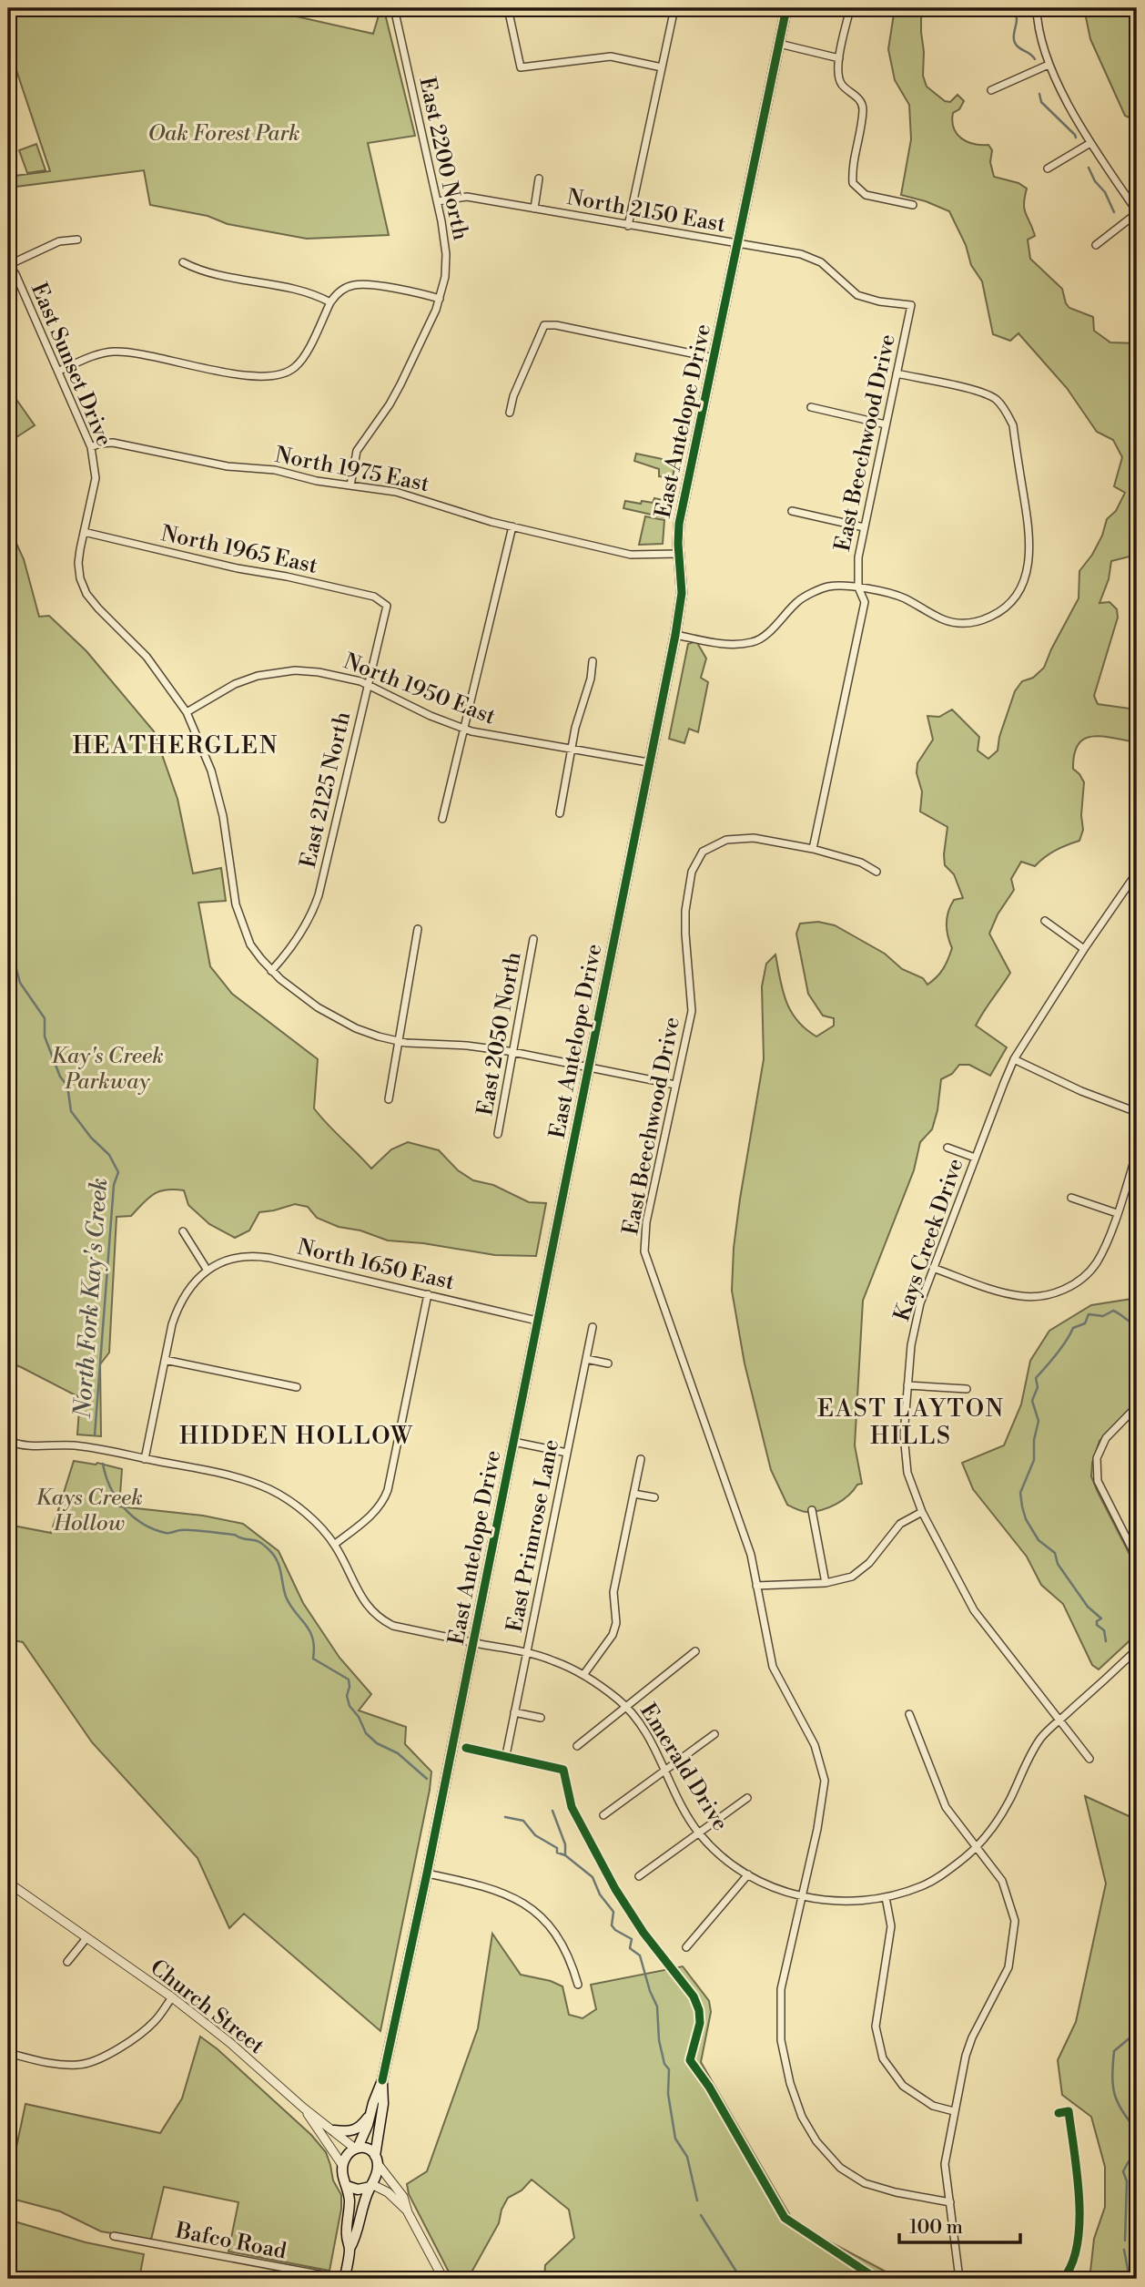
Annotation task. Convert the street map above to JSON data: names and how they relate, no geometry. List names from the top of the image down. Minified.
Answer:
{"streets":{"main road":["East Antelope Drive"],"street":["East 2200 North","North 2150 East","East Sunset Drive","East Beechwood Drive","North 1975 East","North 1965 East","North 1950 East","East 2125 North","East 2050 North","Kays Creek Drive","North 1650 East","East Primrose Lane","Emerald Drive","Church Street","Bafco Road"]},"crossings":[["East 2200 North","North 2150 East"],["East 2200 North","North 1975 East"],["North 2150 East","East Antelope Drive"],["North 2150 East","East Beechwood Drive"],["East Sunset Drive","East Antelope Drive"],["East Sunset Drive","East Beechwood Drive"],["East Sunset Drive","North 1975 East"],["East Sunset Drive","North 1965 East"],["East Sunset Drive","North 1950 East"],["East Sunset Drive","East 2125 North"],["East Sunset Drive","East 2050 North"],["East Antelope Drive","North 1975 East"],["East Antelope Drive","North 1950 East"],["East Antelope Drive","North 1650 East"],["East Antelope Drive","Emerald Drive"],["East Antelope Drive","Church Street"],["East Beechwood Drive","Emerald Drive"],["North 1965 East","East 2125 North"],["North 1950 East","East 2125 North"],["Kays Creek Drive","Emerald Drive"],["East Primrose Lane","Emerald Drive"]],"districts":["HEATHERGLEN","EAST LAYTON HILLS","HIDDEN HOLLOW"],"water":["North Fork Kay's Creek"],"parks":["Oak Forest Park","Kay's Creek Parkway","Kays Creek Hollow"],"scale_bar":"100 m"}
